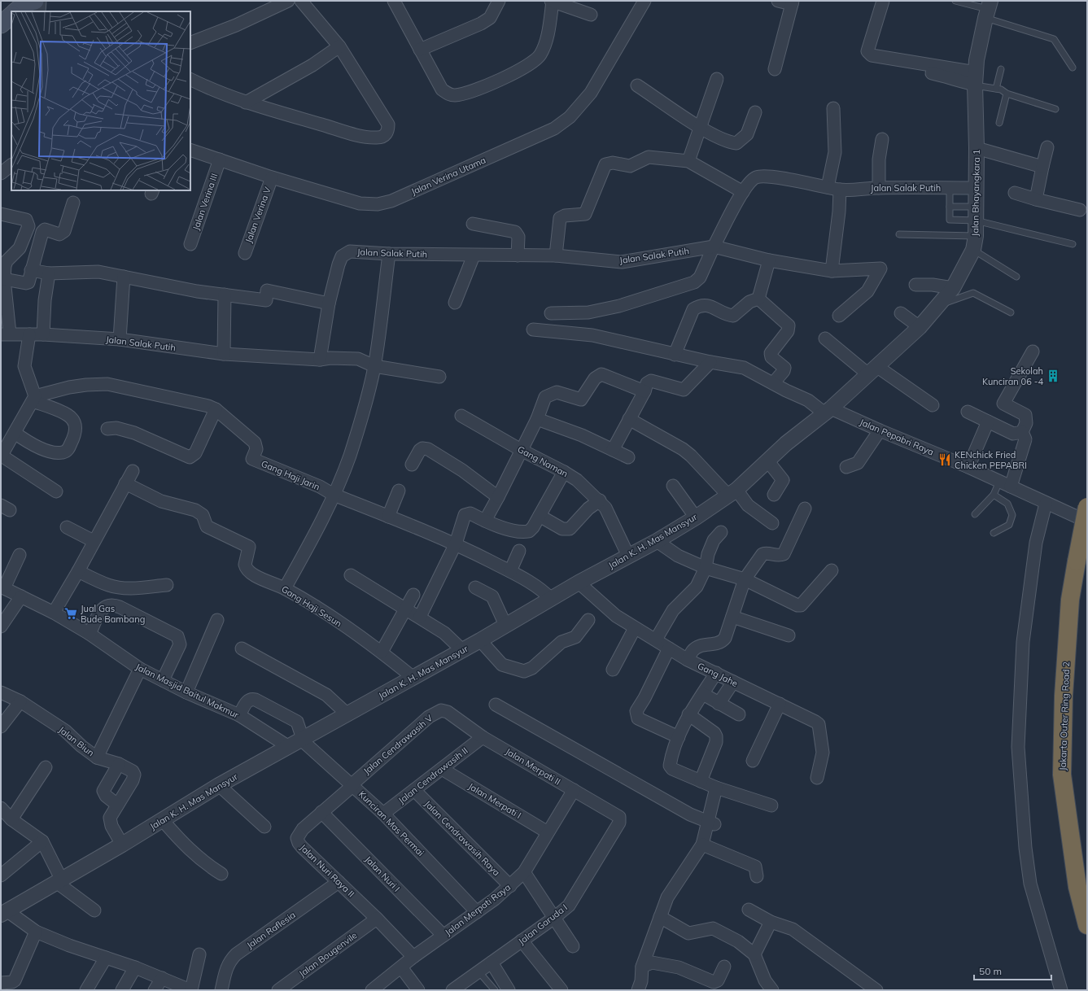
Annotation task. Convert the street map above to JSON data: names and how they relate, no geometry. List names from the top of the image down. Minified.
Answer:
{"streets":{"highway":["Jakarta Outer Ring Road 2"],"street":["Jalan Verina Utama","Jalan Salak Putih","Jalan Bhayangkara 1","Jalan Verina III","Jalan Verina V","Jalan Pepabri Raya","Gang Naman","Gang Haji Jarin","Jalan K. H. Mas Mansyur","Gang Haji Sesun","Gang Jahe","Jalan Masjid Baitul Makmur","Jalan Biun","Jalan Cendrawasih V","Jalan Merpati II","Jalan Cendrawasih II","Jalan Merpati I","Kunciran Mas Permai","Jalan Cendrawasih Raya","Jalan Nuri Raya II","Jalan Nuri I","Jalan Merpati Raya","Jalan Garuda I","Jalan Raflesia","Jalan Bougenvile"]},"crossings":[["Jalan Verina Utama","Jalan Verina III"],["Jalan Verina Utama","Jalan Verina V"],["Jalan Salak Putih","Jalan Bhayangkara 1"],["Jalan Bhayangkara 1","Jalan Pepabri Raya"],["Jalan Bhayangkara 1","Jalan K. H. Mas Mansyur"],["Jalan Pepabri Raya","Jalan K. H. Mas Mansyur"],["Gang Naman","Jalan K. H. Mas Mansyur"],["Gang Haji Jarin","Jalan K. H. Mas Mansyur"],["Jalan K. H. Mas Mansyur","Gang Haji Sesun"],["Jalan K. H. Mas Mansyur","Gang Jahe"],["Jalan K. H. Mas Mansyur","Jalan Masjid Baitul Makmur"],["Jalan K. H. Mas Mansyur","Jalan Biun"],["Jalan K. H. Mas Mansyur","Kunciran Mas Permai"],["Jalan Masjid Baitul Makmur","Kunciran Mas Permai"],["Jalan Cendrawasih V","Jalan Merpati II"],["Jalan Cendrawasih V","Kunciran Mas Permai"],["Jalan Cendrawasih V","Jalan Nuri Raya II"],["Jalan Merpati II","Jalan Cendrawasih II"],["Jalan Merpati II","Jalan Merpati Raya"],["Jalan Merpati II","Jalan Garuda I"],["Jalan Cendrawasih II","Jalan Merpati I"],["Jalan Cendrawasih II","Kunciran Mas Permai"],["Jalan Cendrawasih II","Jalan Cendrawasih Raya"],["Jalan Merpati I","Jalan Merpati Raya"],["Kunciran Mas Permai","Jalan Nuri Raya II"],["Kunciran Mas Permai","Jalan Merpati Raya"],["Jalan Cendrawasih Raya","Jalan Merpati Raya"],["Jalan Nuri Raya II","Jalan Nuri I"],["Jalan Nuri Raya II","Jalan Merpati Raya"],["Jalan Nuri Raya II","Jalan Raflesia"],["Jalan Nuri Raya II","Jalan Bougenvile"],["Jalan Nuri I","Jalan Merpati Raya"]],"places":{"building":["Sekolah Kunciran 06 -4"],"restaurant":["KENchick Fried Chicken PEPABRI"],"supermarket":["Jual Gas Bude Bambang"]},"scale_bar":"50 m"}
